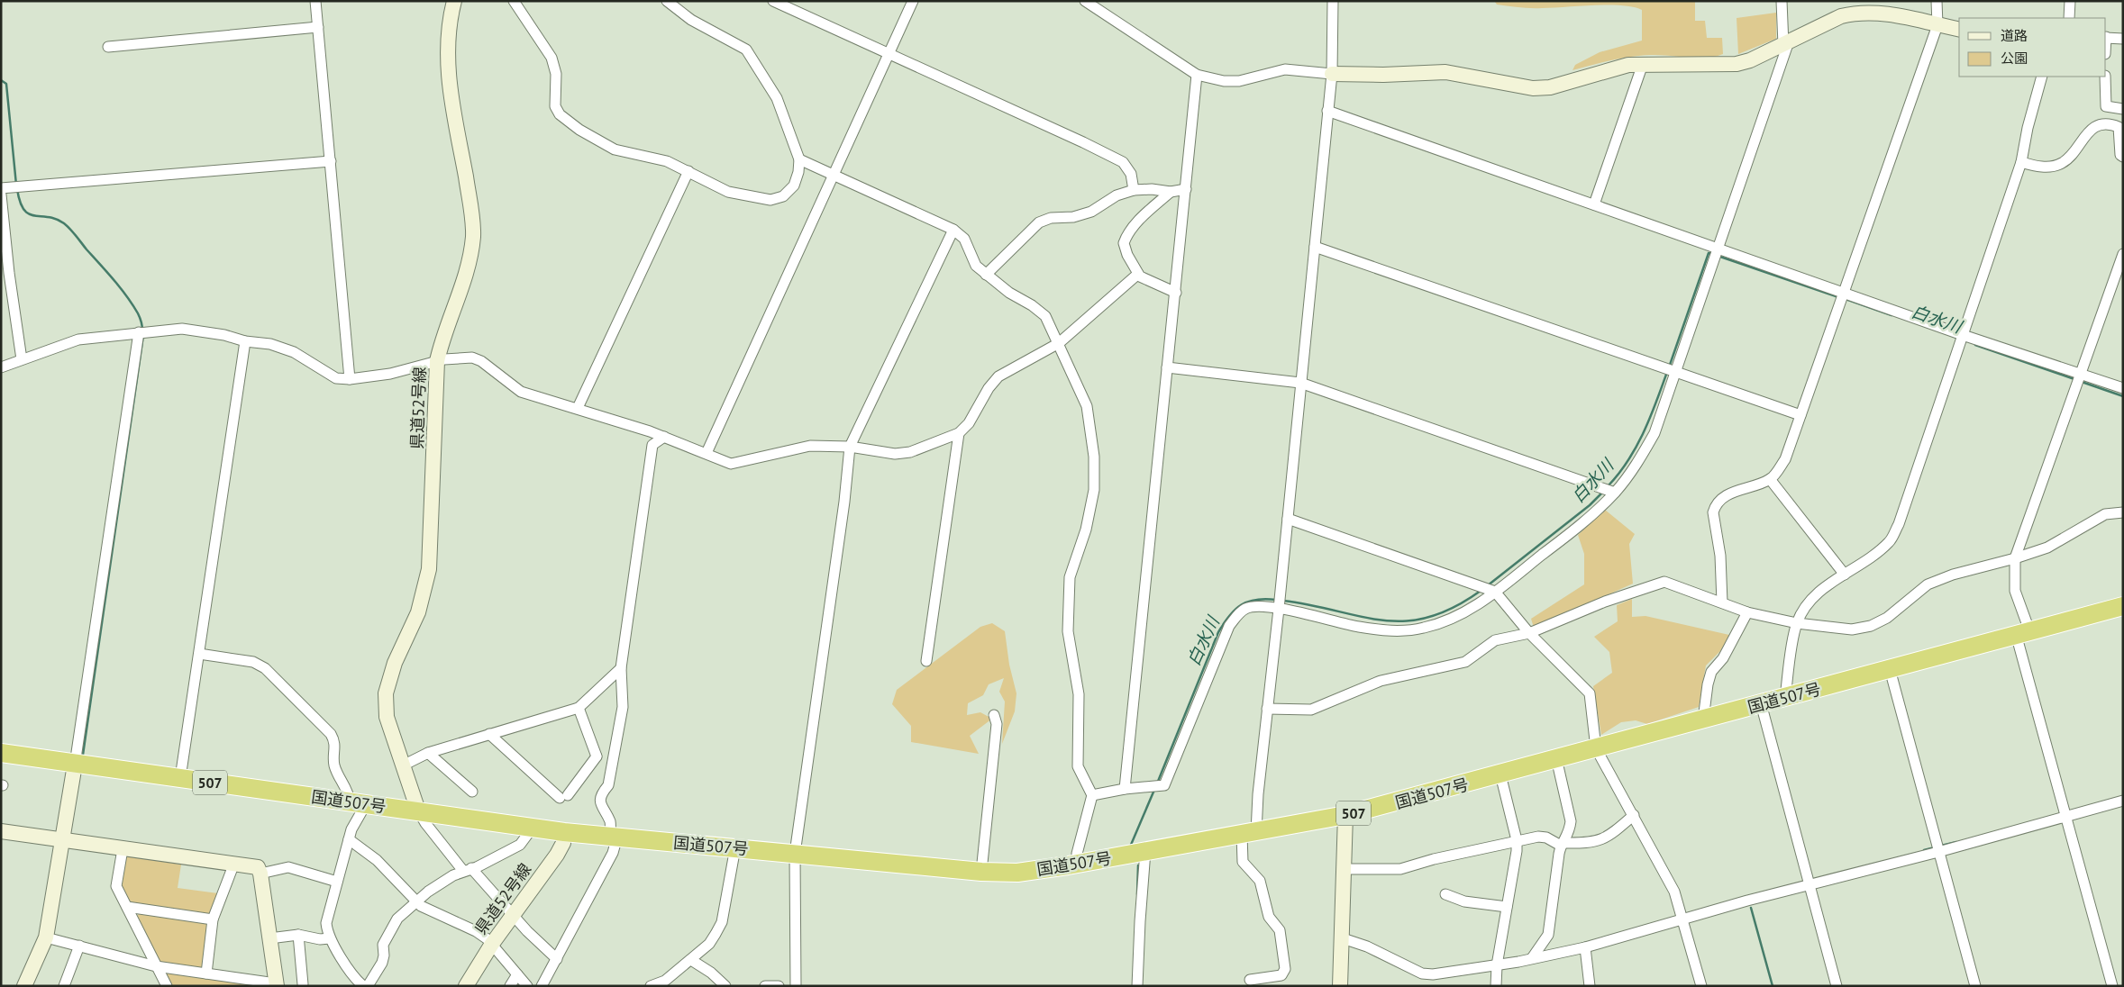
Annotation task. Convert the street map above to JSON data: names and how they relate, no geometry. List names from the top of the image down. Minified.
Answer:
{"streets":{"highway":["国道507号","507"],"street":["県道52号線"]},"crossings":[["県道52号線","国道507号"]],"water":["白水川"],"legend":["道路","公園"]}
